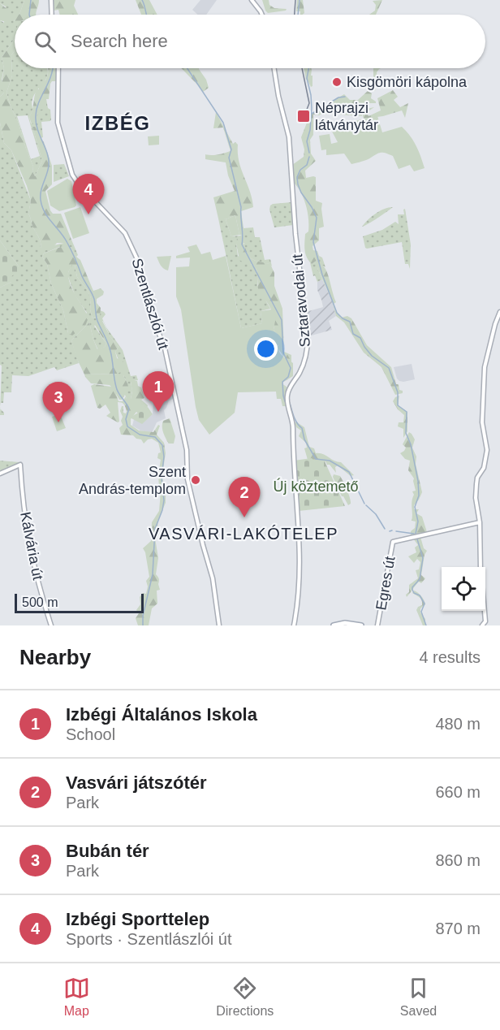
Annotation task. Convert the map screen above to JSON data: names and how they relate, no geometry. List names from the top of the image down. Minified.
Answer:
{"streets":{"street":["Sztaravodai út","Szentlászlói út","Kálvária út","Egres út"]},"districts":["IZBÉG","VASVÁRI-LAKÓTELEP"],"parks":["Új köztemető"],"places":{"other":["Kisgömöri kápolna","Szent András-templom"],"transit":["Néprajzi látványtár"]},"scale_bar":"500 m","page":{"search":"Search here","pins":["4","1","3","2"],"scale":"500 m","heading":["Nearby","4 results"],"list":[{"mark":"1","name":"Izbégi Általános Iskola","note":"School","value":"480 m"},{"mark":"2","name":"Vasvári játszótér","note":"Park","value":"660 m"},{"mark":"3","name":"Bubán tér","note":"Park","value":"860 m"},{"mark":"4","name":"Izbégi Sporttelep","note":"Sports · Szentlászlói út","value":"870 m"}],"nav":["Map","Directions","Saved"]}}
